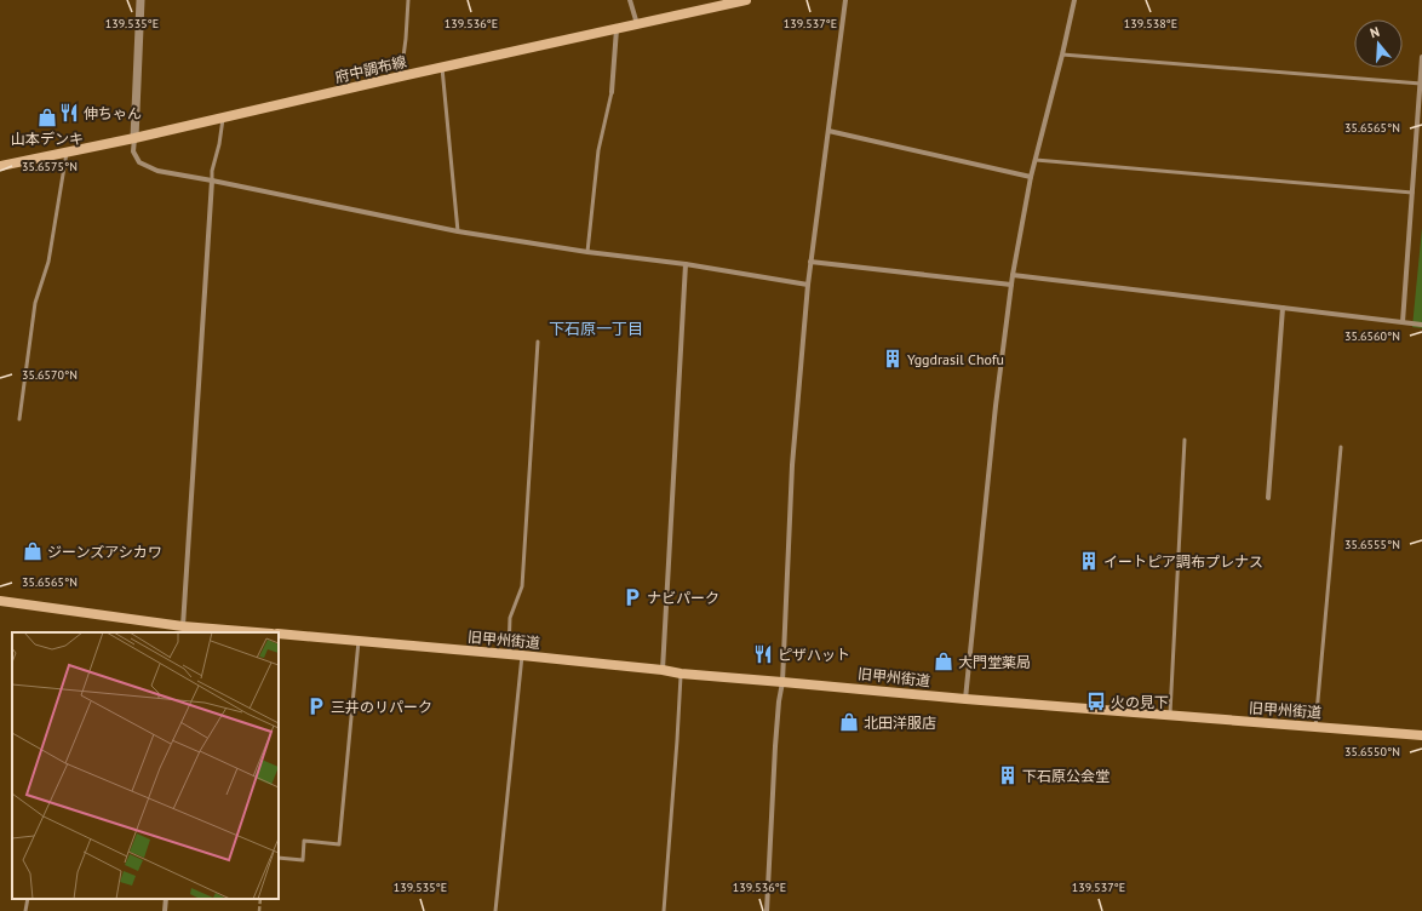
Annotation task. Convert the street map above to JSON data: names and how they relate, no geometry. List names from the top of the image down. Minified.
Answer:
{"streets":{"main road":["府中調布線","旧甲州街道"]},"districts":["下石原一丁目"],"places":{"restaurant":["伸ちゃん","ピザハット"],"shop":["山本デンキ","ジーンズアシカワ","大門堂薬局","北田洋服店"],"building":["Yggdrasil Chofu","イートピア調布プレナス","下石原公会堂"],"parking":["ナビパーク","三井のリパーク"],"bus stop":["火の見下"]},"north":"top","coordinates":["139.535°E","139.536°E","139.537°E","139.538°E","35.6565°N","35.6575°N","35.6560°N","35.6570°N","35.6555°N","35.6550°N"]}
